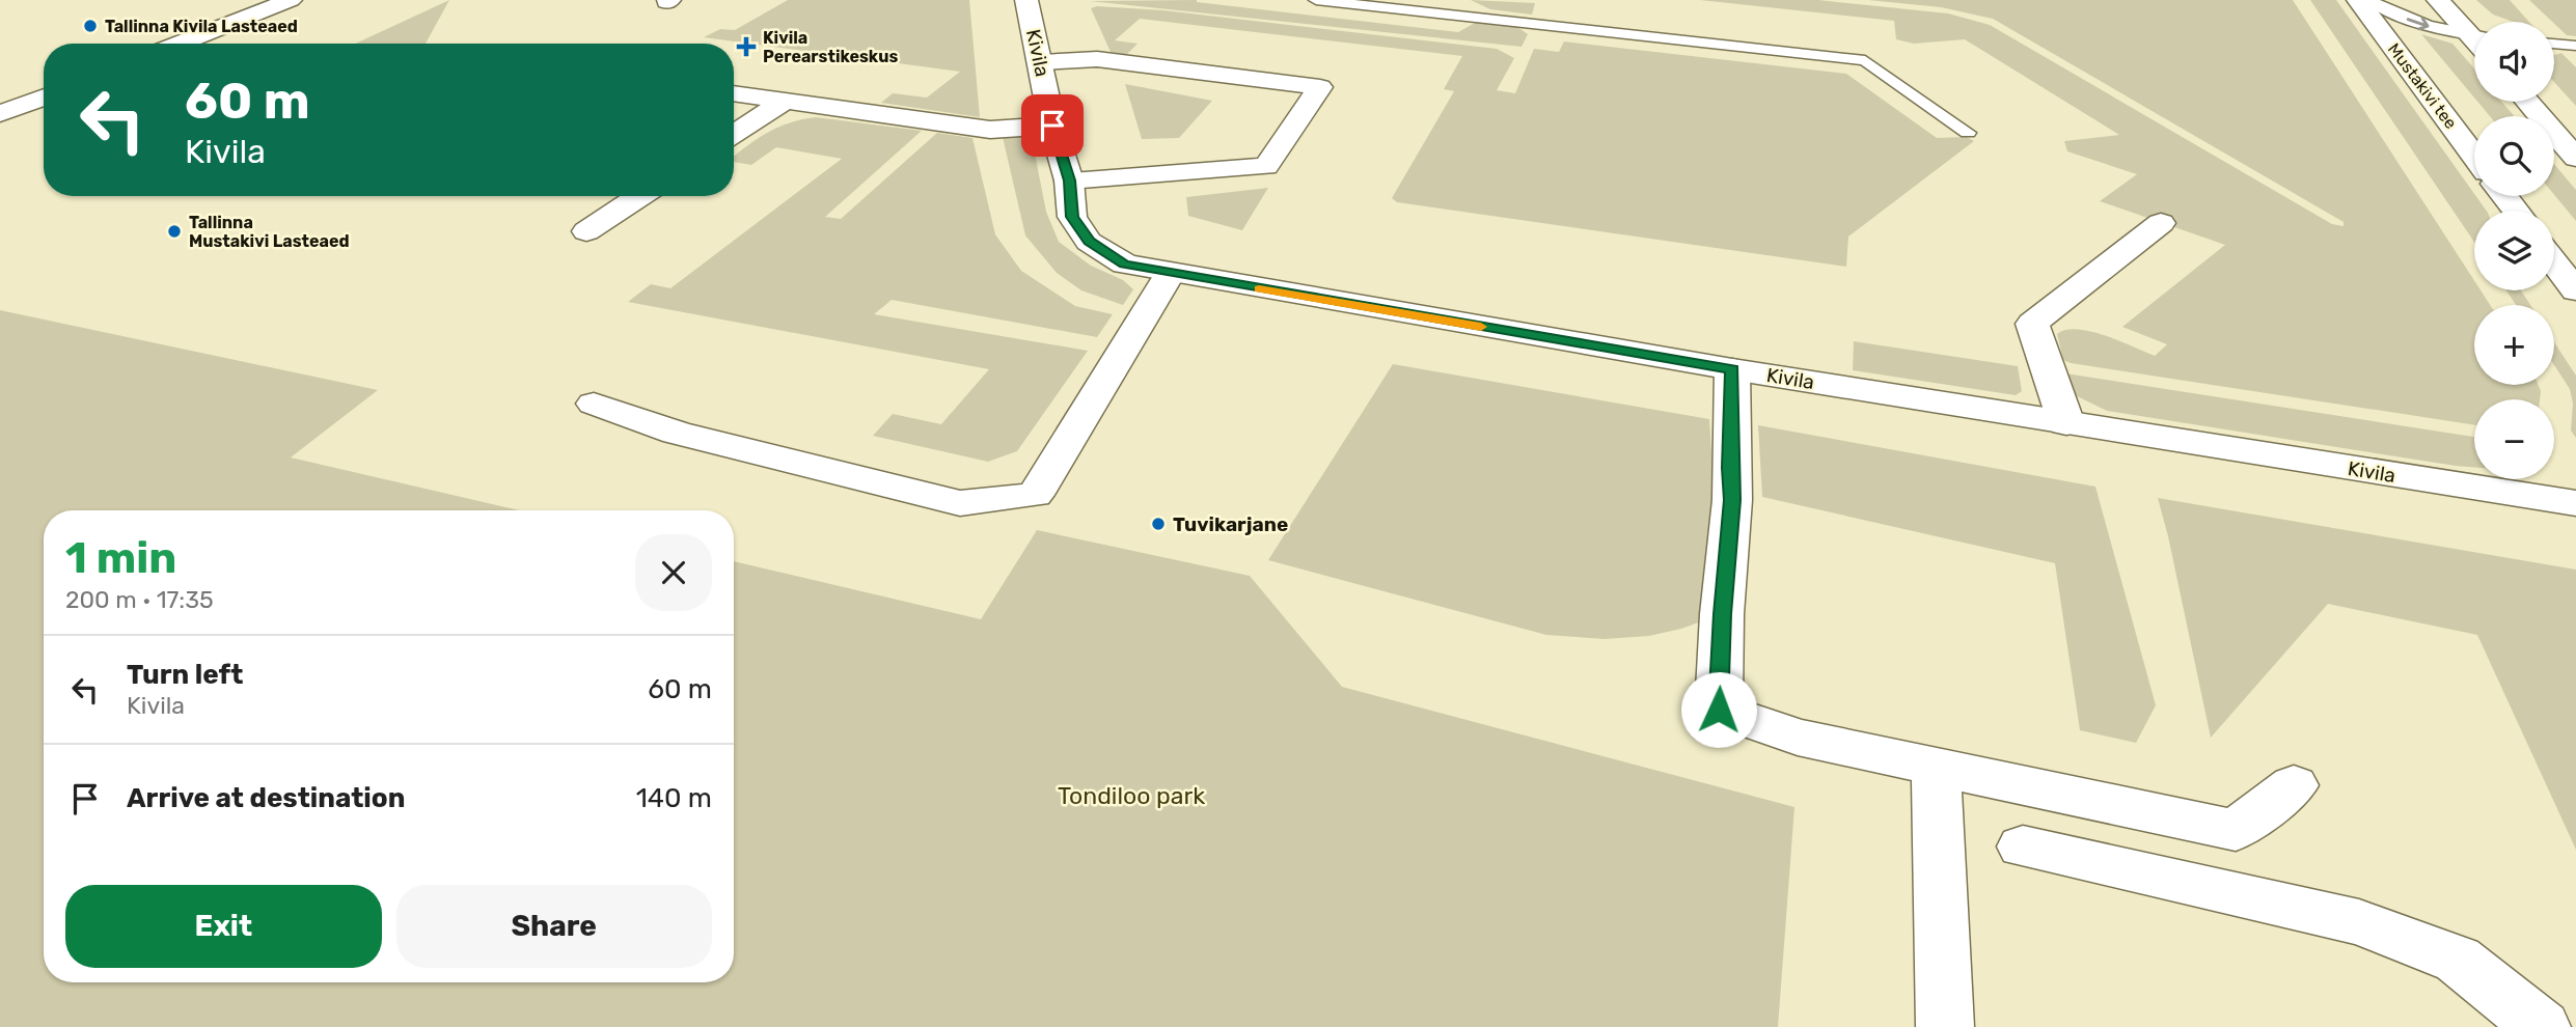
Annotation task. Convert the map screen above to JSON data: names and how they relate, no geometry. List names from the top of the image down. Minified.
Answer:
{"streets":{"street":["Kivila","Mustakivi tee"]},"parks":["Tondiloo park"],"places":{"other":["Tallinna Kivila Lasteaed","Tallinna Mustakivi Lasteaed","Tuvikarjane"],"health":["Kivila Perearstikeskus"]},"page":{"map_buttons":["+","−"],"turn":["60 m","Kivila"],"heading":["1 min","200 m · 17:35"],"list":[{"name":"Turn left","note":"Kivila","value":"60 m"},{"name":"Arrive at destination","value":"140 m"}],"buttons":["Exit","Share"]}}
